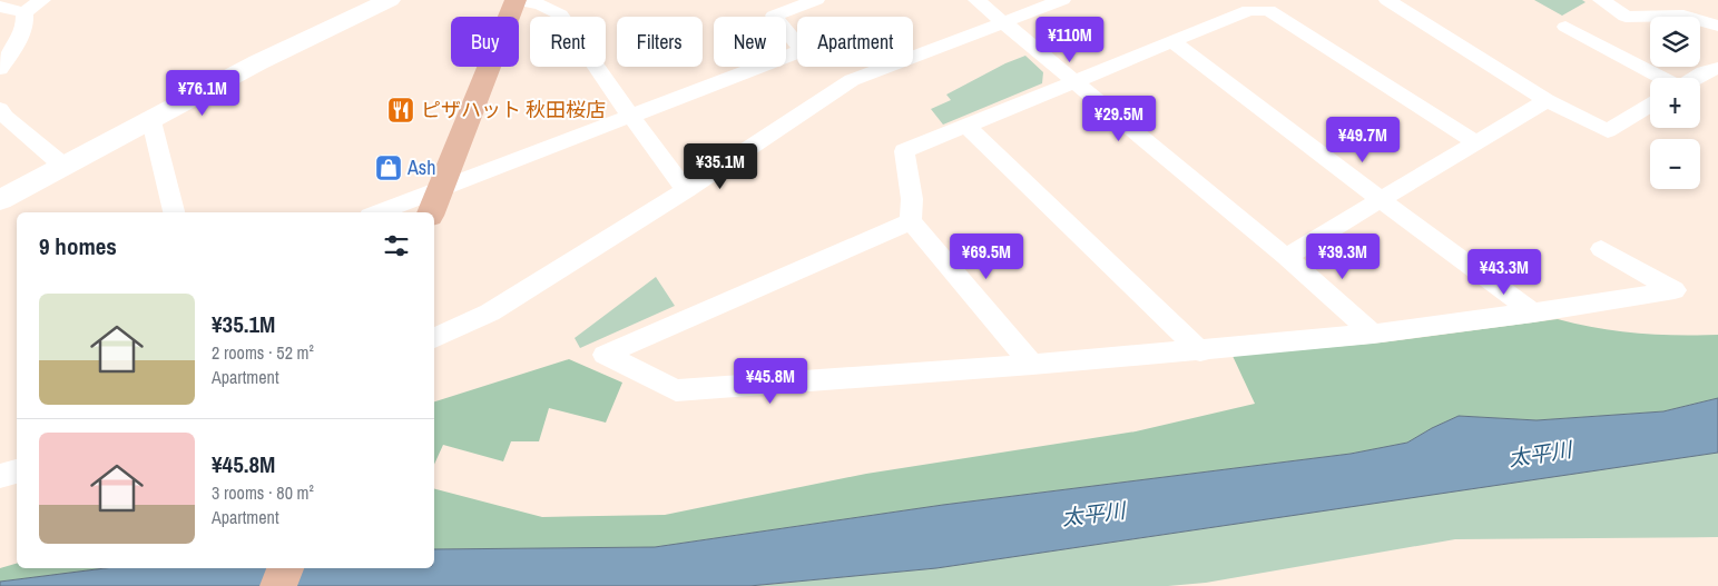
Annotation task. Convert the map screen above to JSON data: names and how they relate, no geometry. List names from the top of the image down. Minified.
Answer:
{"water":["太平川"],"places":{"restaurant":["ピザハット 秋田桜店"],"shop":["Ash"]},"page":{"map_buttons":["+","−"],"price":["¥110M","¥76.1M","¥29.5M","¥49.7M","¥35.1M","¥69.5M","¥39.3M","¥43.3M","¥45.8M"],"chip":["Buy","Rent","Filters","New","Apartment"],"heading":"9 homes","list":[{"name":"¥35.1M","note":"2 rooms · 52 m² · Apartment"},{"name":"¥45.8M","note":"3 rooms · 80 m² · Apartment"}]}}
